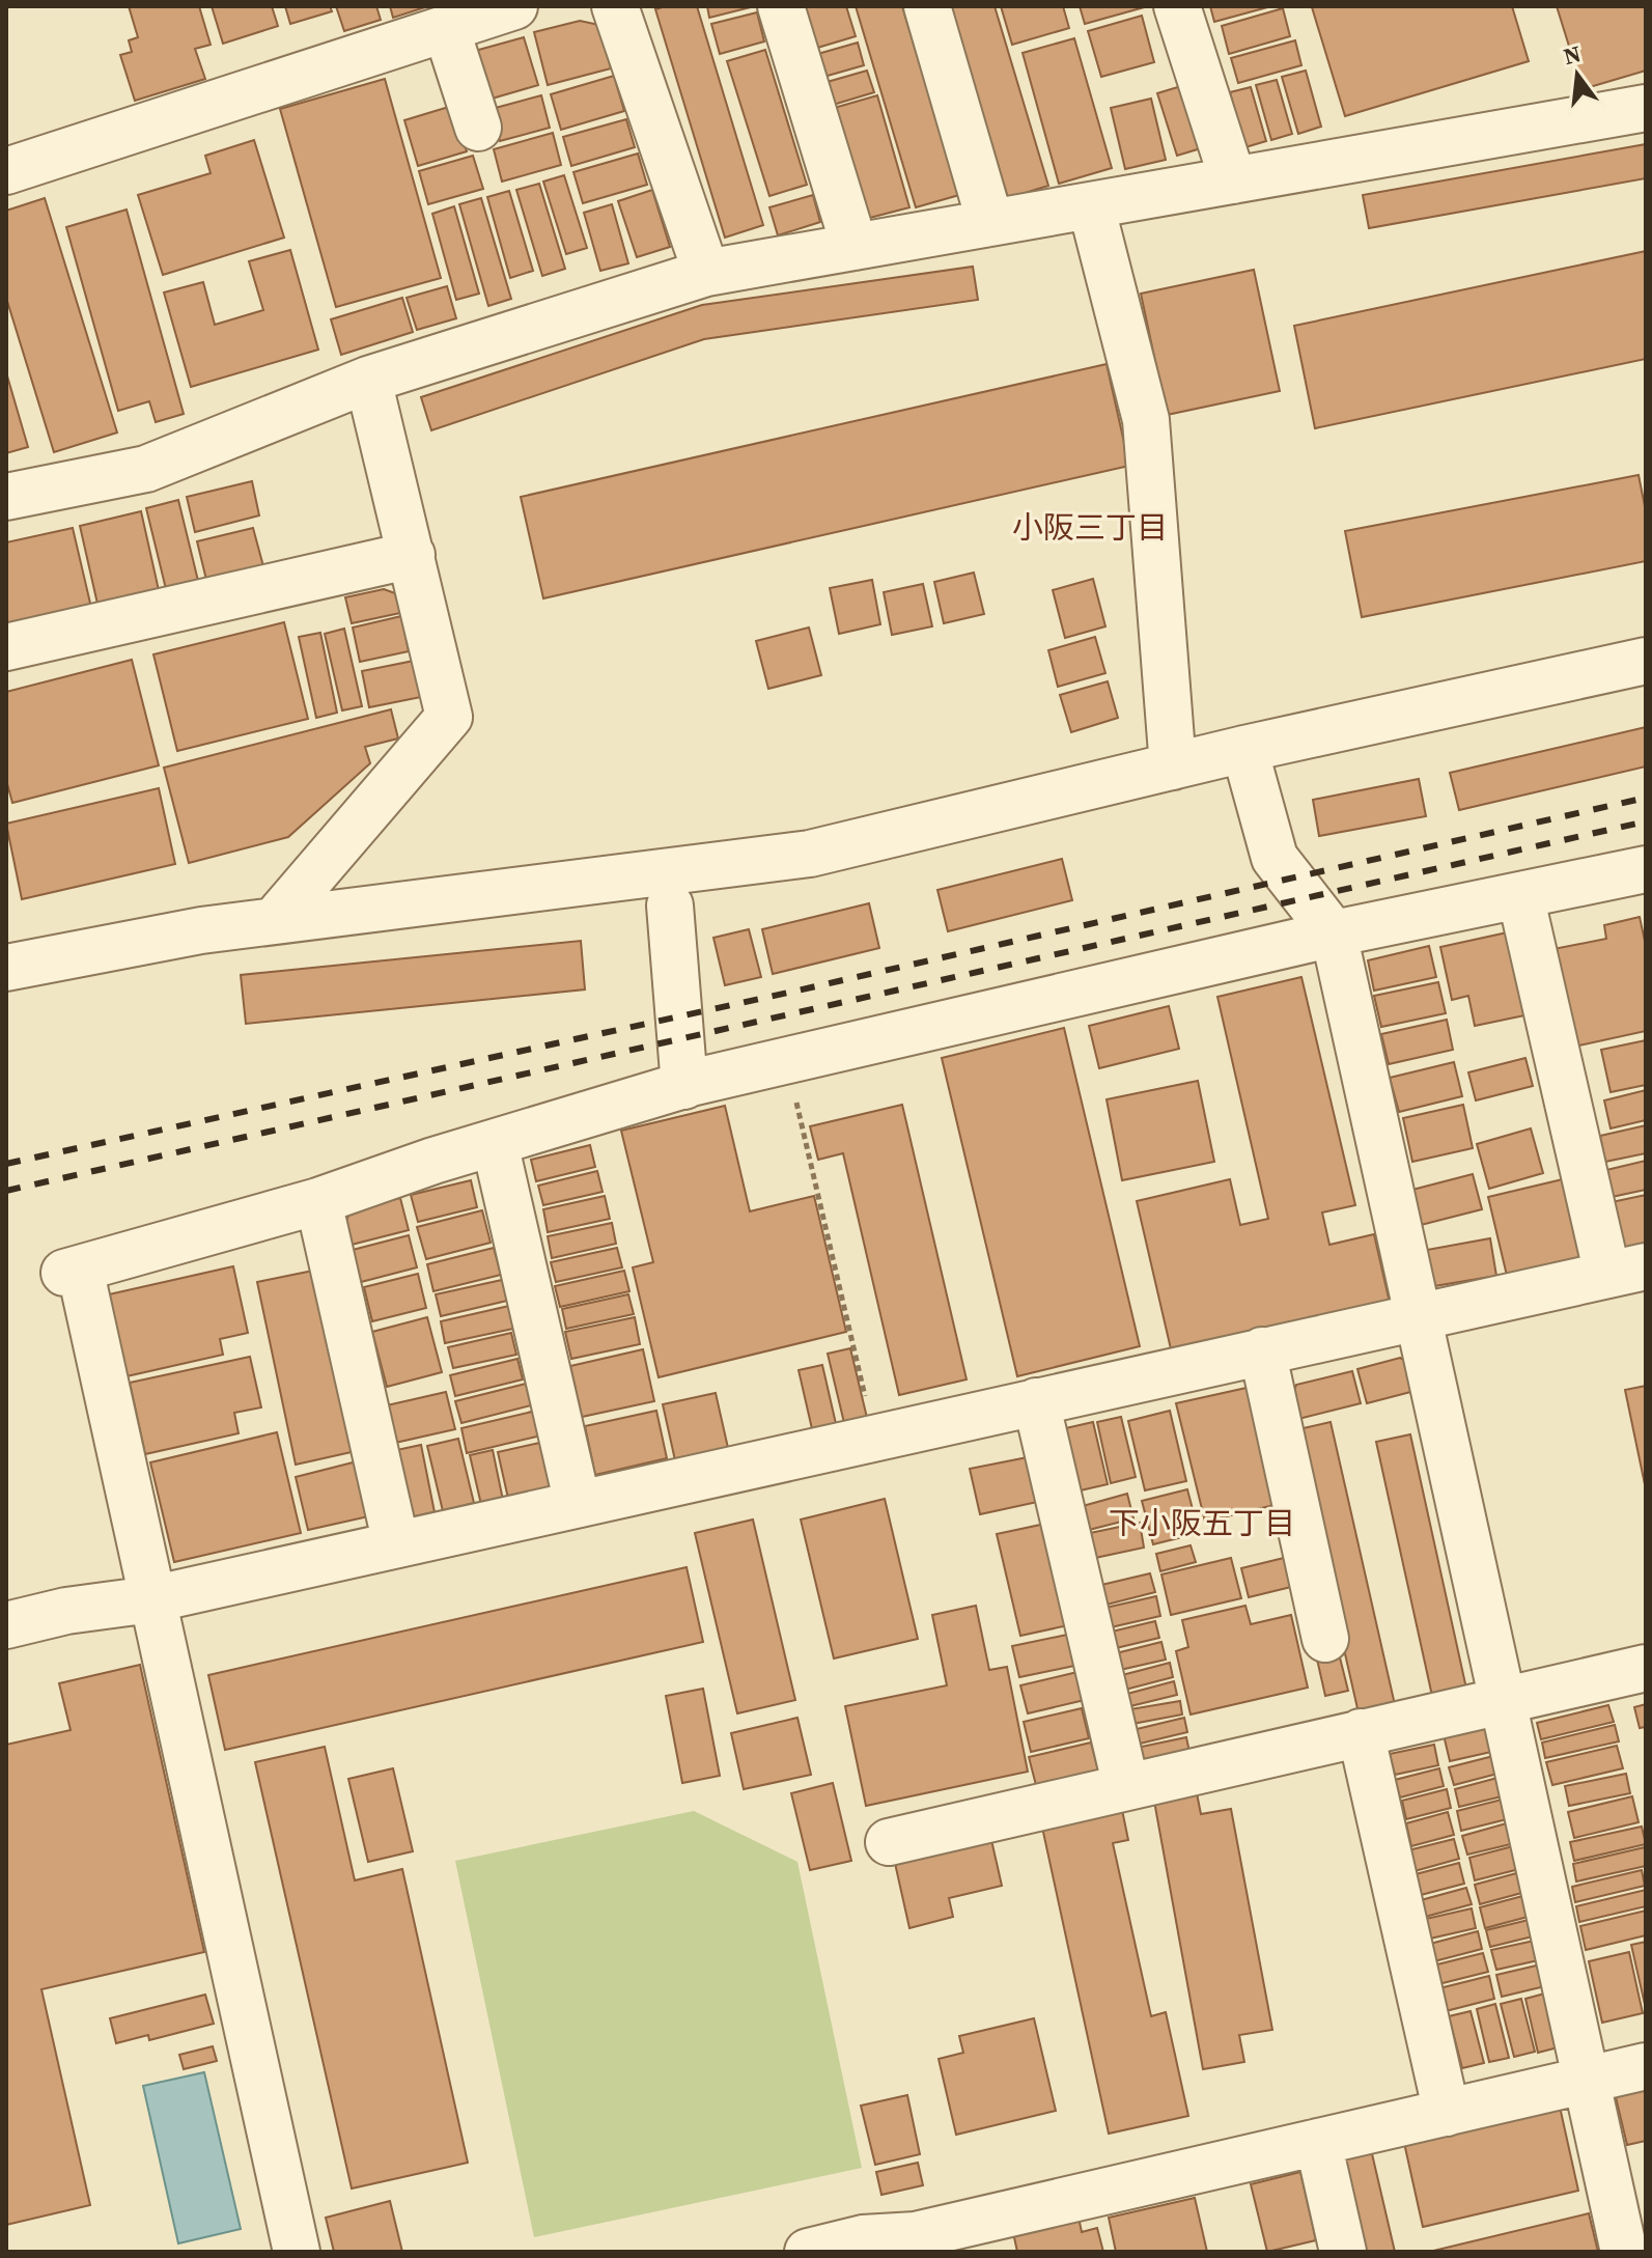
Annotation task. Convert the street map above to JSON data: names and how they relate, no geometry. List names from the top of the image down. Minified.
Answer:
{"districts":["小阪三丁目","下小阪五丁目"],"north":"top"}
